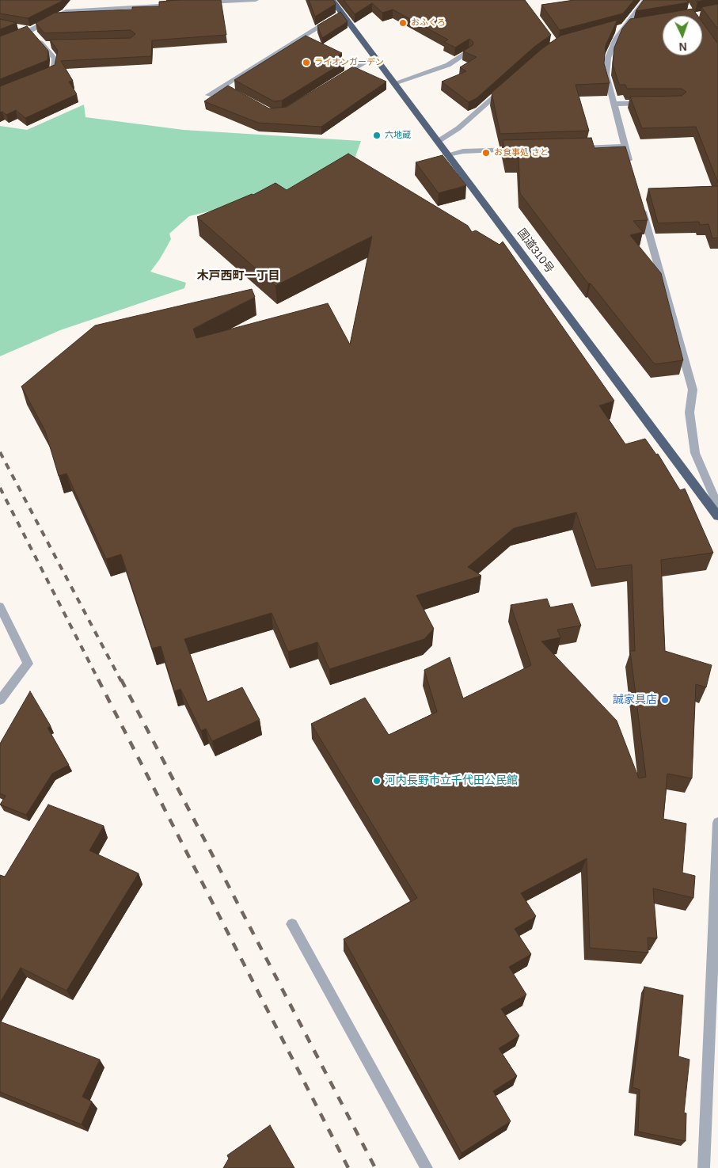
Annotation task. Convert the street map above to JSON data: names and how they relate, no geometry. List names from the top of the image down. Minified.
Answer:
{"streets":{"highway":["国道310号"]},"districts":["木戸西町一丁目"],"places":["おふくろ","ライオンガーデン","六地蔵","お食事処 さと","誠家具店","河内長野市立千代田公民館"],"north":"bottom"}
